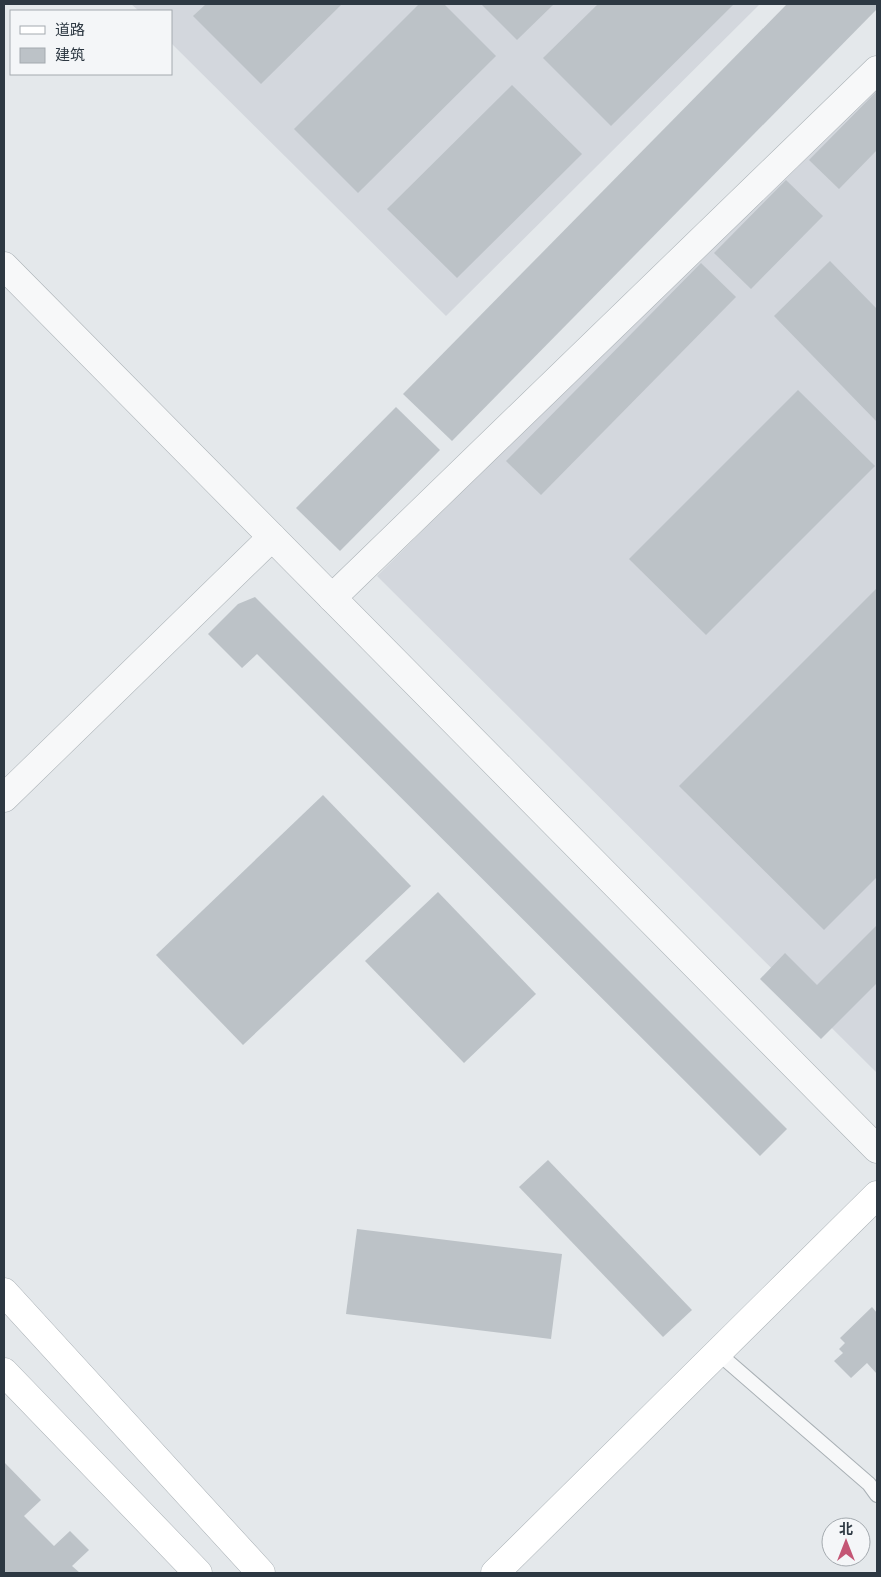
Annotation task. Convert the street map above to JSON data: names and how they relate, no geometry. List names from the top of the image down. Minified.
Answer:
{"legend":["道路","建筑"],"north":"top"}
